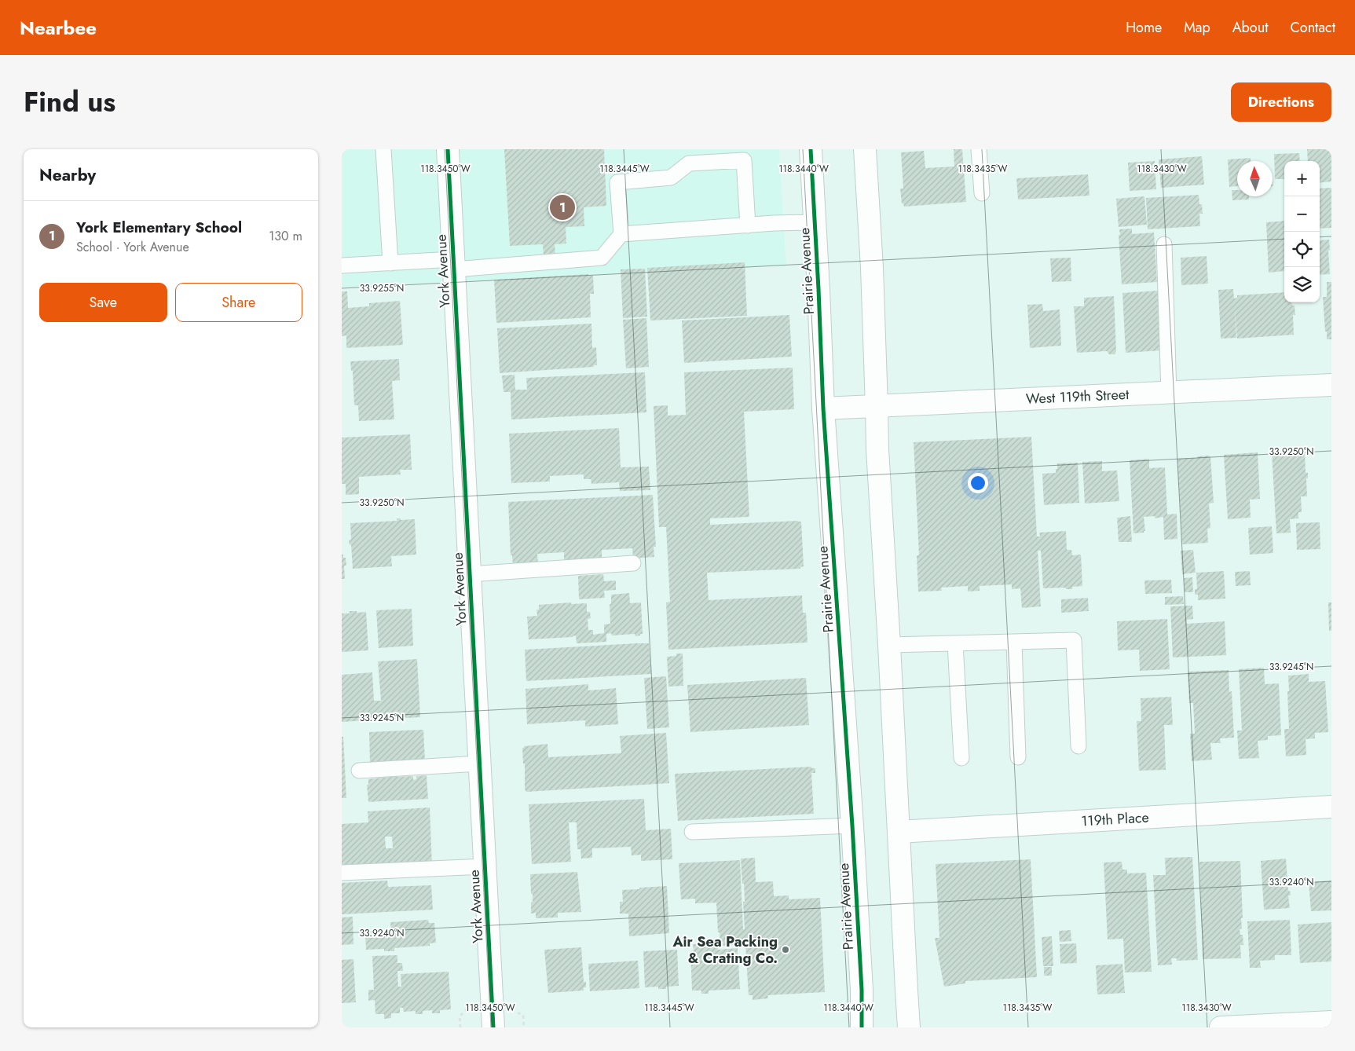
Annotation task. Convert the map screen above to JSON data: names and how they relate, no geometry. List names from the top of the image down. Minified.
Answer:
{"streets":{"main road":["York Avenue","Prairie Avenue","West 119th Street","119th Place"]},"crossings":[["Prairie Avenue","West 119th Street"]],"places":["Air Sea Packing & Crating Co."],"north":"top","page":{"header":"Nearbee","nav":["Home","Map","About","Contact"],"title":"Find us","buttons":["Directions",["Save","Share"]],"heading":"Nearby","map_buttons":["+","−"],"pins":"1","list":[{"mark":"1","name":"York Elementary School","note":"School · York Avenue","value":"130 m"}]},"coordinates":["118.3450°W","118.3445°W","118.3440°W","118.3435°W","118.3430°W","33.9255°N","33.9250°N","33.9245°N","33.9240°N"]}
